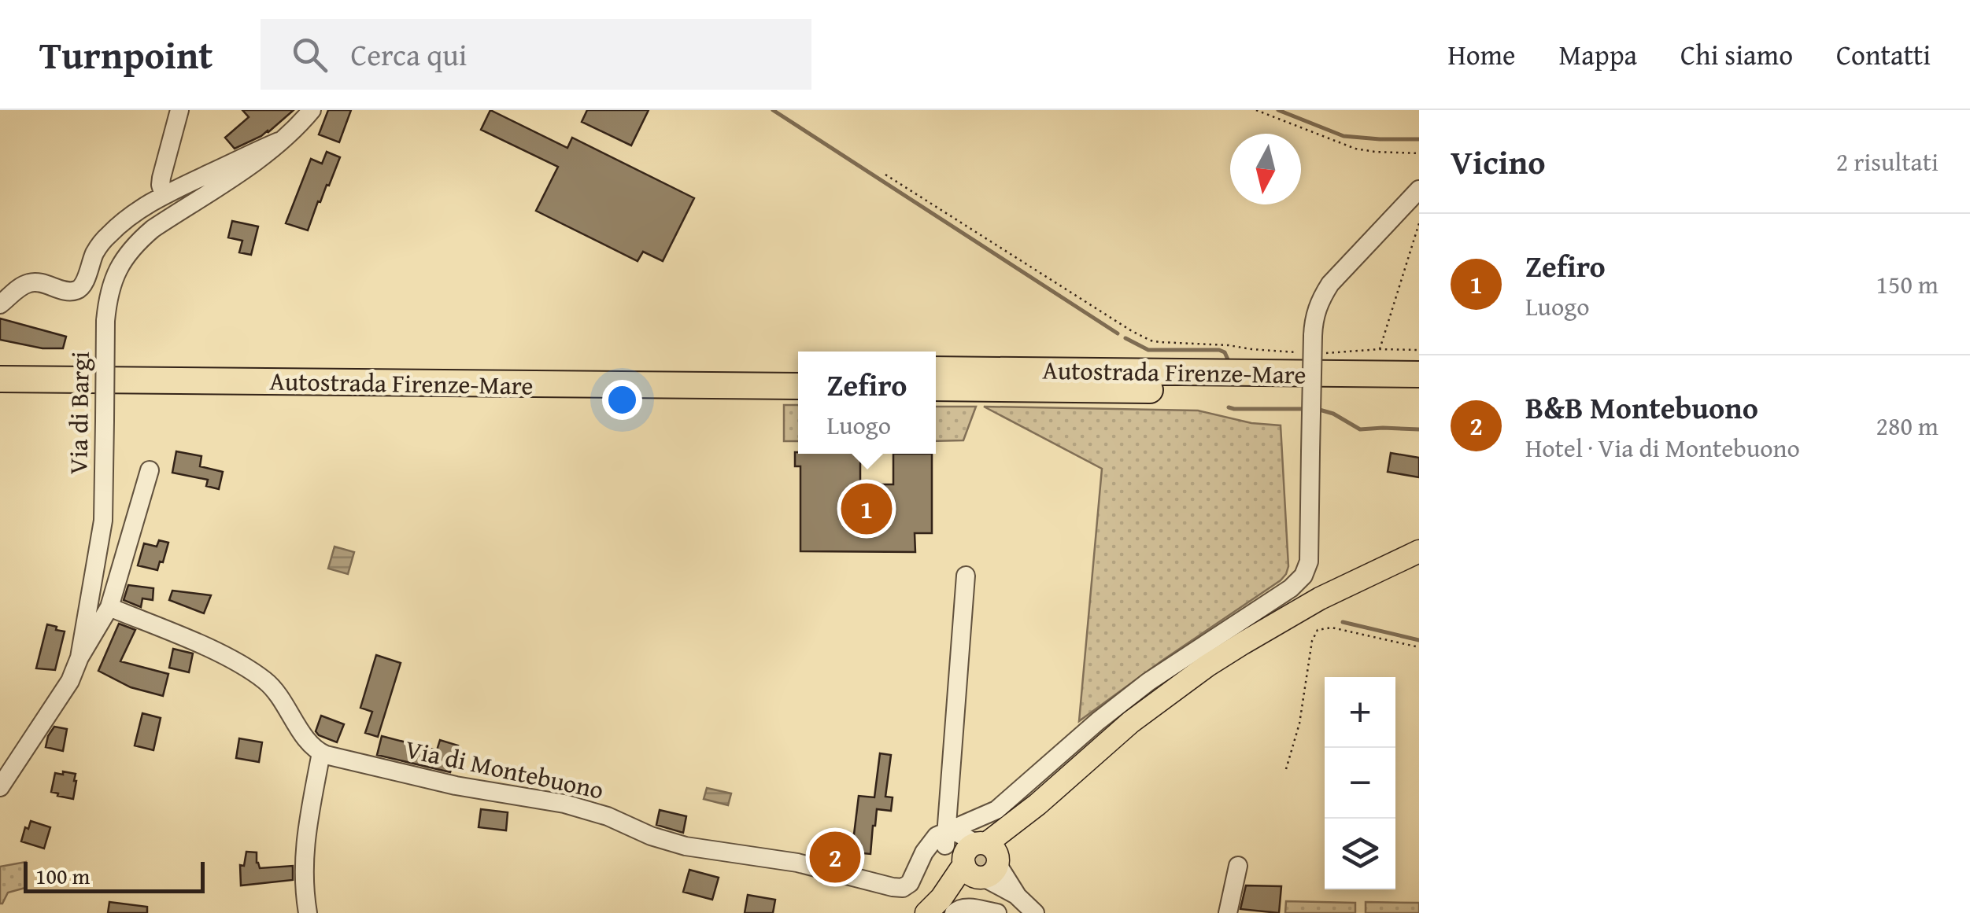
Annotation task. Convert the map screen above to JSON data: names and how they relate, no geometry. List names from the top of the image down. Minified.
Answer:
{"streets":{"highway":["Autostrada Firenze-Mare"],"street":["Via di Bargi","Via di Montebuono"]},"scale_bar":"100 m","north":"bottom","page":{"header":"Turnpoint","search":"Cerca qui","nav":["Home","Mappa","Chi siamo","Contatti"],"heading":["Vicino","2 risultati"],"list":[{"mark":"1","name":"Zefiro","note":"Luogo","value":"150 m"},{"mark":"2","name":"B&B Montebuono","note":"Hotel · Via di Montebuono","value":"280 m"}],"popup":["Zefiro","Luogo"],"pins":["1","2"],"map_buttons":["+","−"],"scale":"100 m"}}
